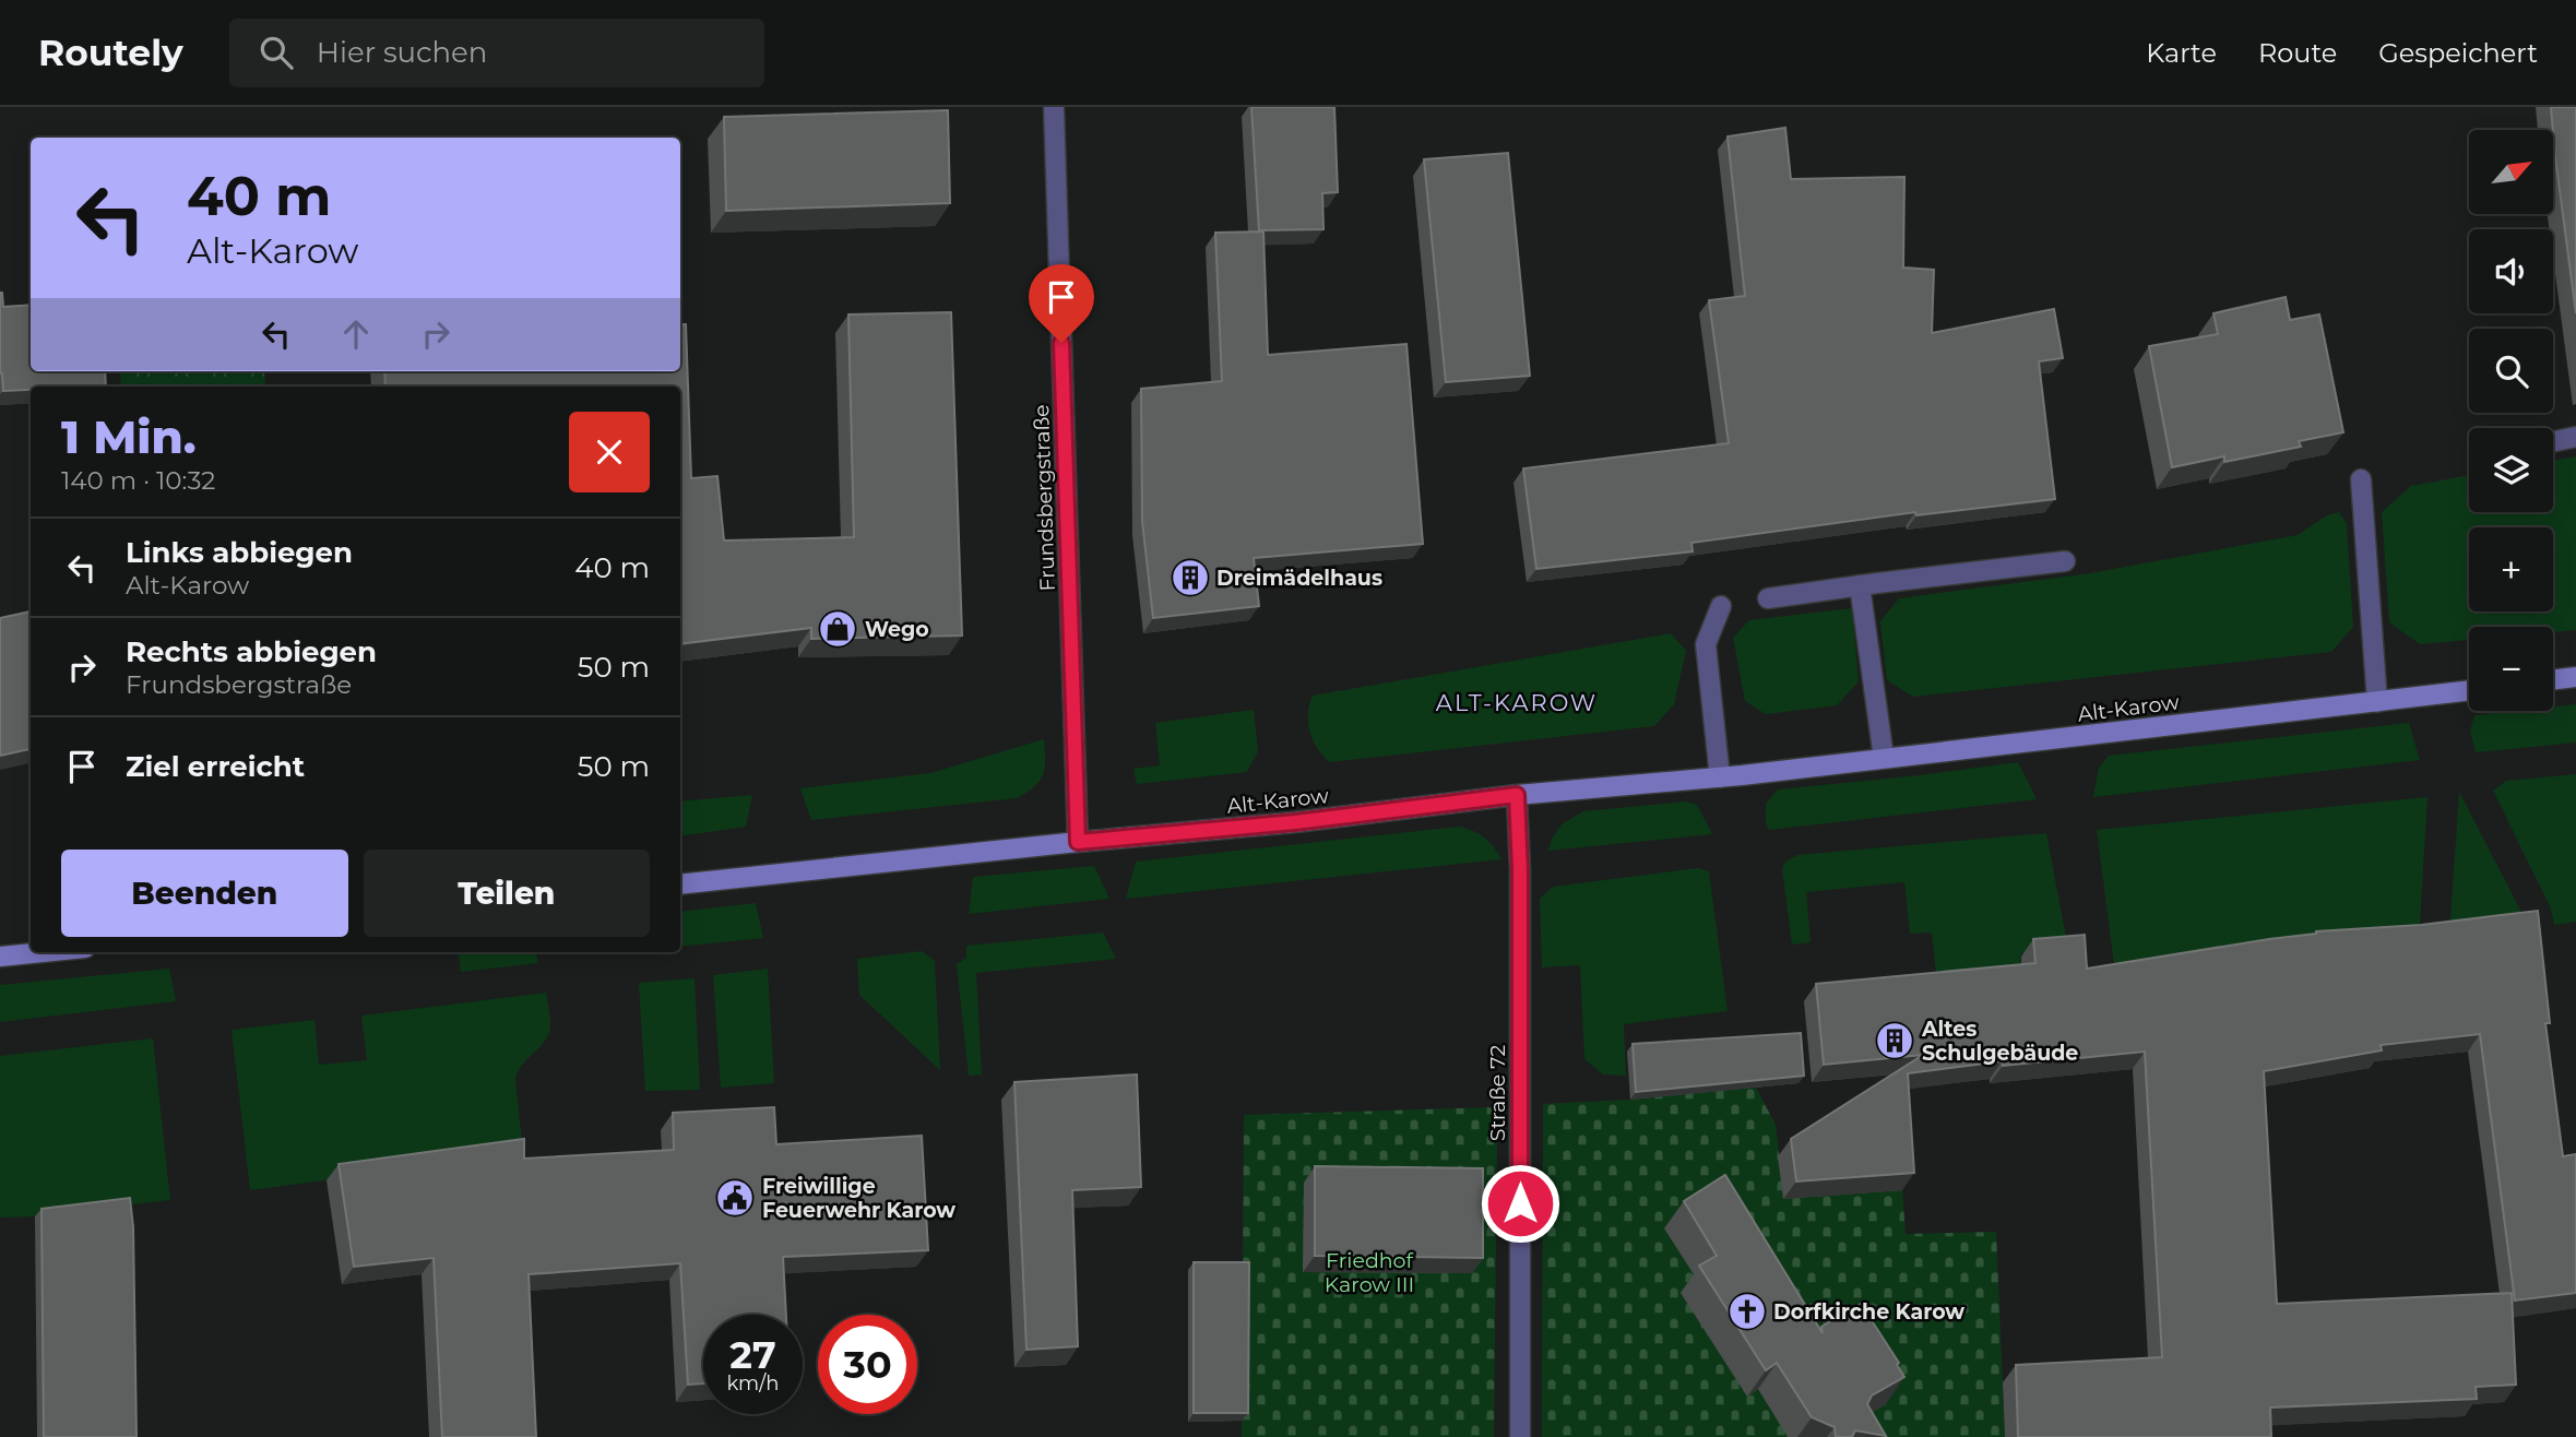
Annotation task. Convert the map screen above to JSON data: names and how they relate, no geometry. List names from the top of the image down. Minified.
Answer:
{"streets":{"main road":["Alt-Karow"],"street":["Frundsbergstraße","Straße 72"]},"crossings":[["Frundsbergstraße","Alt-Karow"],["Alt-Karow","Straße 72"]],"districts":["ALT-KAROW"],"parks":["Friedhof Karow III"],"places":{"building":["Dreimädelhaus","Altes Schulgebäude"],"shop":["Wego"],"public building":["Freiwillige Feuerwehr Karow"],"church":["Dorfkirche Karow"]},"north":"top right","page":{"header":"Routely","search":"Hier suchen","nav":["Karte","Route","Gespeichert"],"map_buttons":["+","−"],"turn":["40 m","Alt-Karow"],"heading":["1 Min.","140 m · 10:32"],"list":[{"name":"Links abbiegen","note":"Alt-Karow","value":"40 m"},{"name":"Rechts abbiegen","note":"Frundsbergstraße","value":"50 m"},{"name":"Ziel erreicht","value":"50 m"}],"buttons":["Beenden","Teilen"],"speed":"27 km/h","limit":"30"}}
